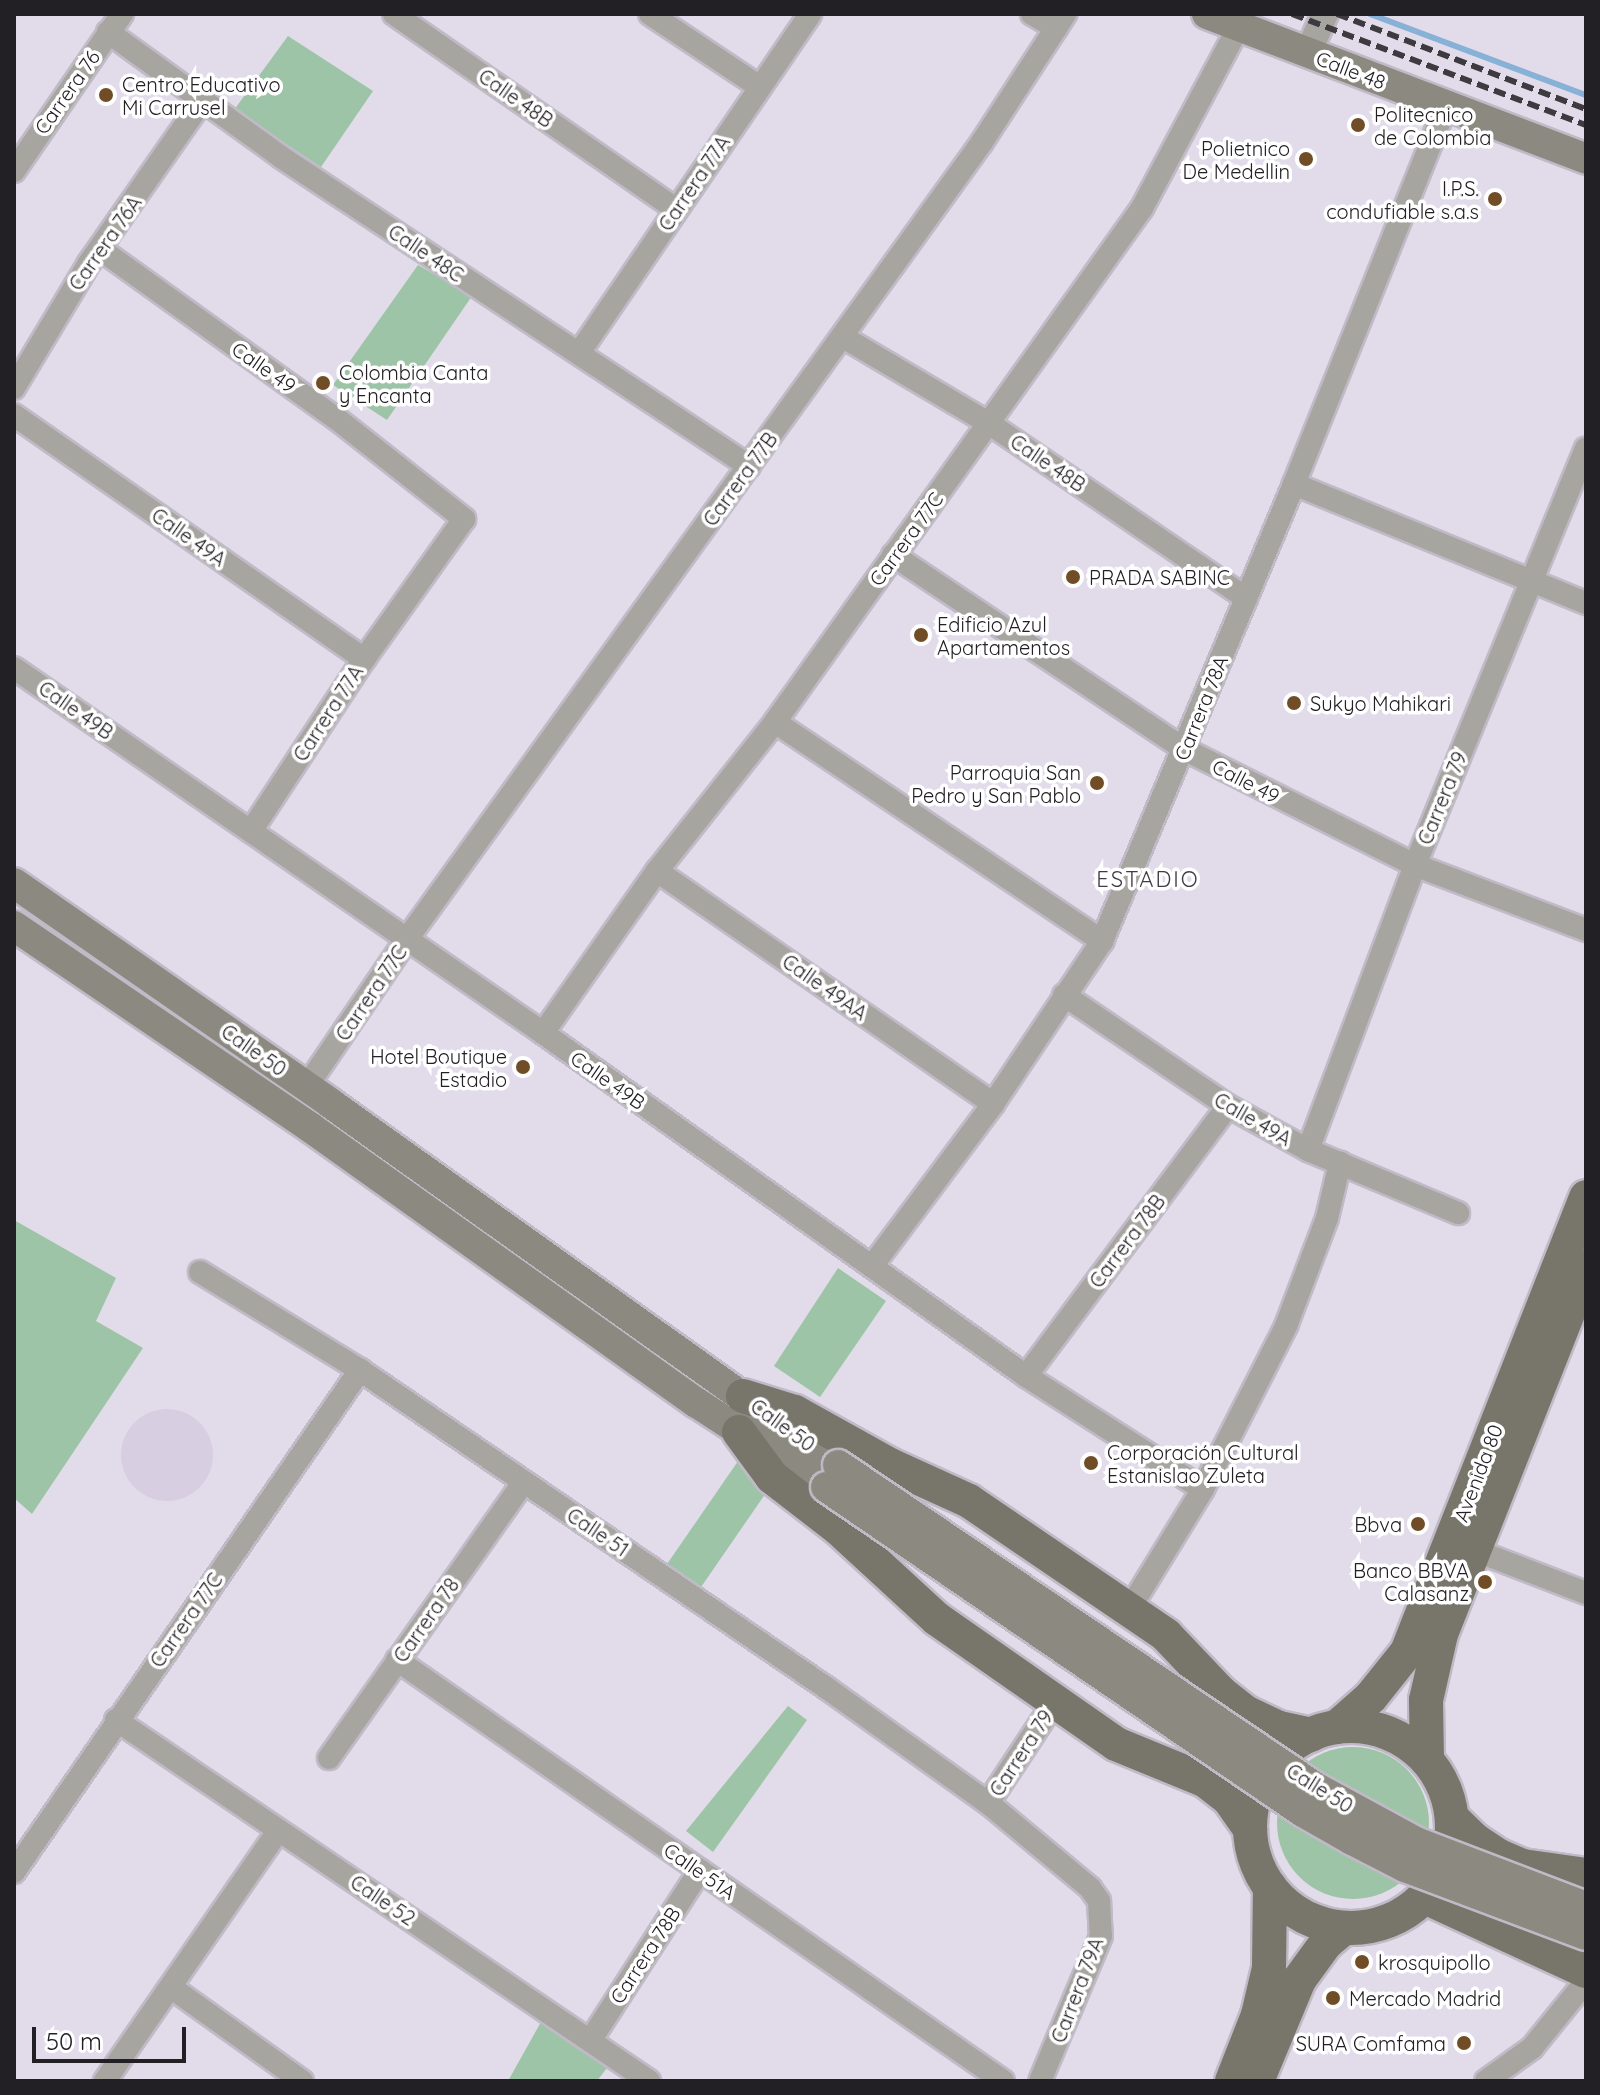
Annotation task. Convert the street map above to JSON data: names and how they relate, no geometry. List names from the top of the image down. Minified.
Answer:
{"streets":{"main road":["Calle 48","Calle 50","Avenida 80"],"street":["Carrera 76","Calle 48B","Carrera 77A","Carrera 76A","Calle 48C","Calle 49","Carrera 77B","Calle 49A","Carrera 77C","Carrera 78A","Calle 49B","Carrera 79","Calle 49AA","Carrera 78B","Calle 51","Carrera 78","Calle 51A","Calle 52","Carrera 79A"]},"crossings":[["Calle 48","Carrera 77C"],["Calle 48","Carrera 78A"],["Carrera 76","Calle 48C"],["Calle 48B","Carrera 77A"],["Calle 48B","Carrera 77B"],["Calle 48B","Carrera 77C"],["Calle 48B","Carrera 78A"],["Carrera 77A","Calle 48C"],["Carrera 77A","Calle 49"],["Carrera 77A","Calle 49A"],["Carrera 77A","Calle 49B"],["Carrera 76A","Calle 48C"],["Carrera 76A","Calle 49"],["Calle 48C","Carrera 77B"],["Calle 49","Carrera 77C"],["Calle 49","Carrera 78A"],["Calle 49","Carrera 79"],["Carrera 77B","Carrera 77C"],["Carrera 77B","Calle 49B"],["Calle 49A","Carrera 78A"],["Calle 49A","Carrera 79"],["Calle 49A","Carrera 78B"],["Carrera 77C","Calle 49B"],["Carrera 77C","Calle 49AA"],["Carrera 77C","Calle 50"],["Carrera 77C","Calle 51"],["Carrera 77C","Calle 52"],["Carrera 78A","Calle 49B"],["Carrera 78A","Calle 49AA"],["Calle 49B","Carrera 78B"],["Carrera 79","Calle 51"],["Carrera 79","Carrera 79A"],["Carrera 78B","Calle 51A"],["Carrera 78B","Calle 52"],["Calle 51","Carrera 78"],["Calle 51","Carrera 79A"],["Carrera 78","Calle 51A"]],"districts":["ESTADIO"],"places":["Centro Educativo Mi Carrusel","Politecnico de Colombia","Polietnico De Medellin","I.P.S. condufiable s.a.s","Colombia Canta y Encanta","PRADA SABINC","Edificio Azul Apartamentos","Sukyo Mahikari","Parroquia San Pedro y San Pablo","Hotel Boutique Estadio","Corporación Cultural Estanislao Zuleta","Bbva","Banco BBVA Calasanz","krosquipollo","Mercado Madrid","SURA Comfama"],"scale_bar":"50 m"}
